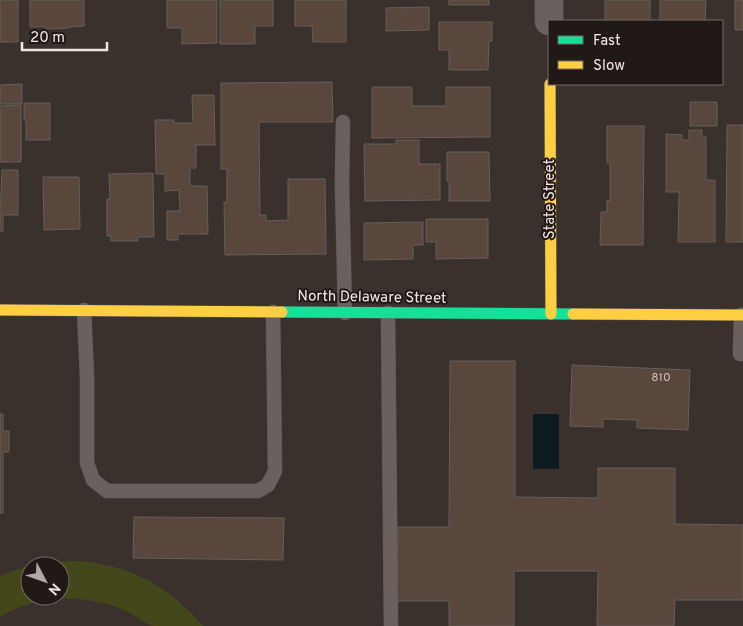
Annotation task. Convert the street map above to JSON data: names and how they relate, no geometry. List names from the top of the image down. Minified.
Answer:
{"streets":{"main road":["State Street","North Delaware Street"]},"crossings":[["State Street","North Delaware Street"]],"house_numbers":["810"],"legend":["Fast","Slow"],"scale_bar":"20 m","north":"bottom right"}
